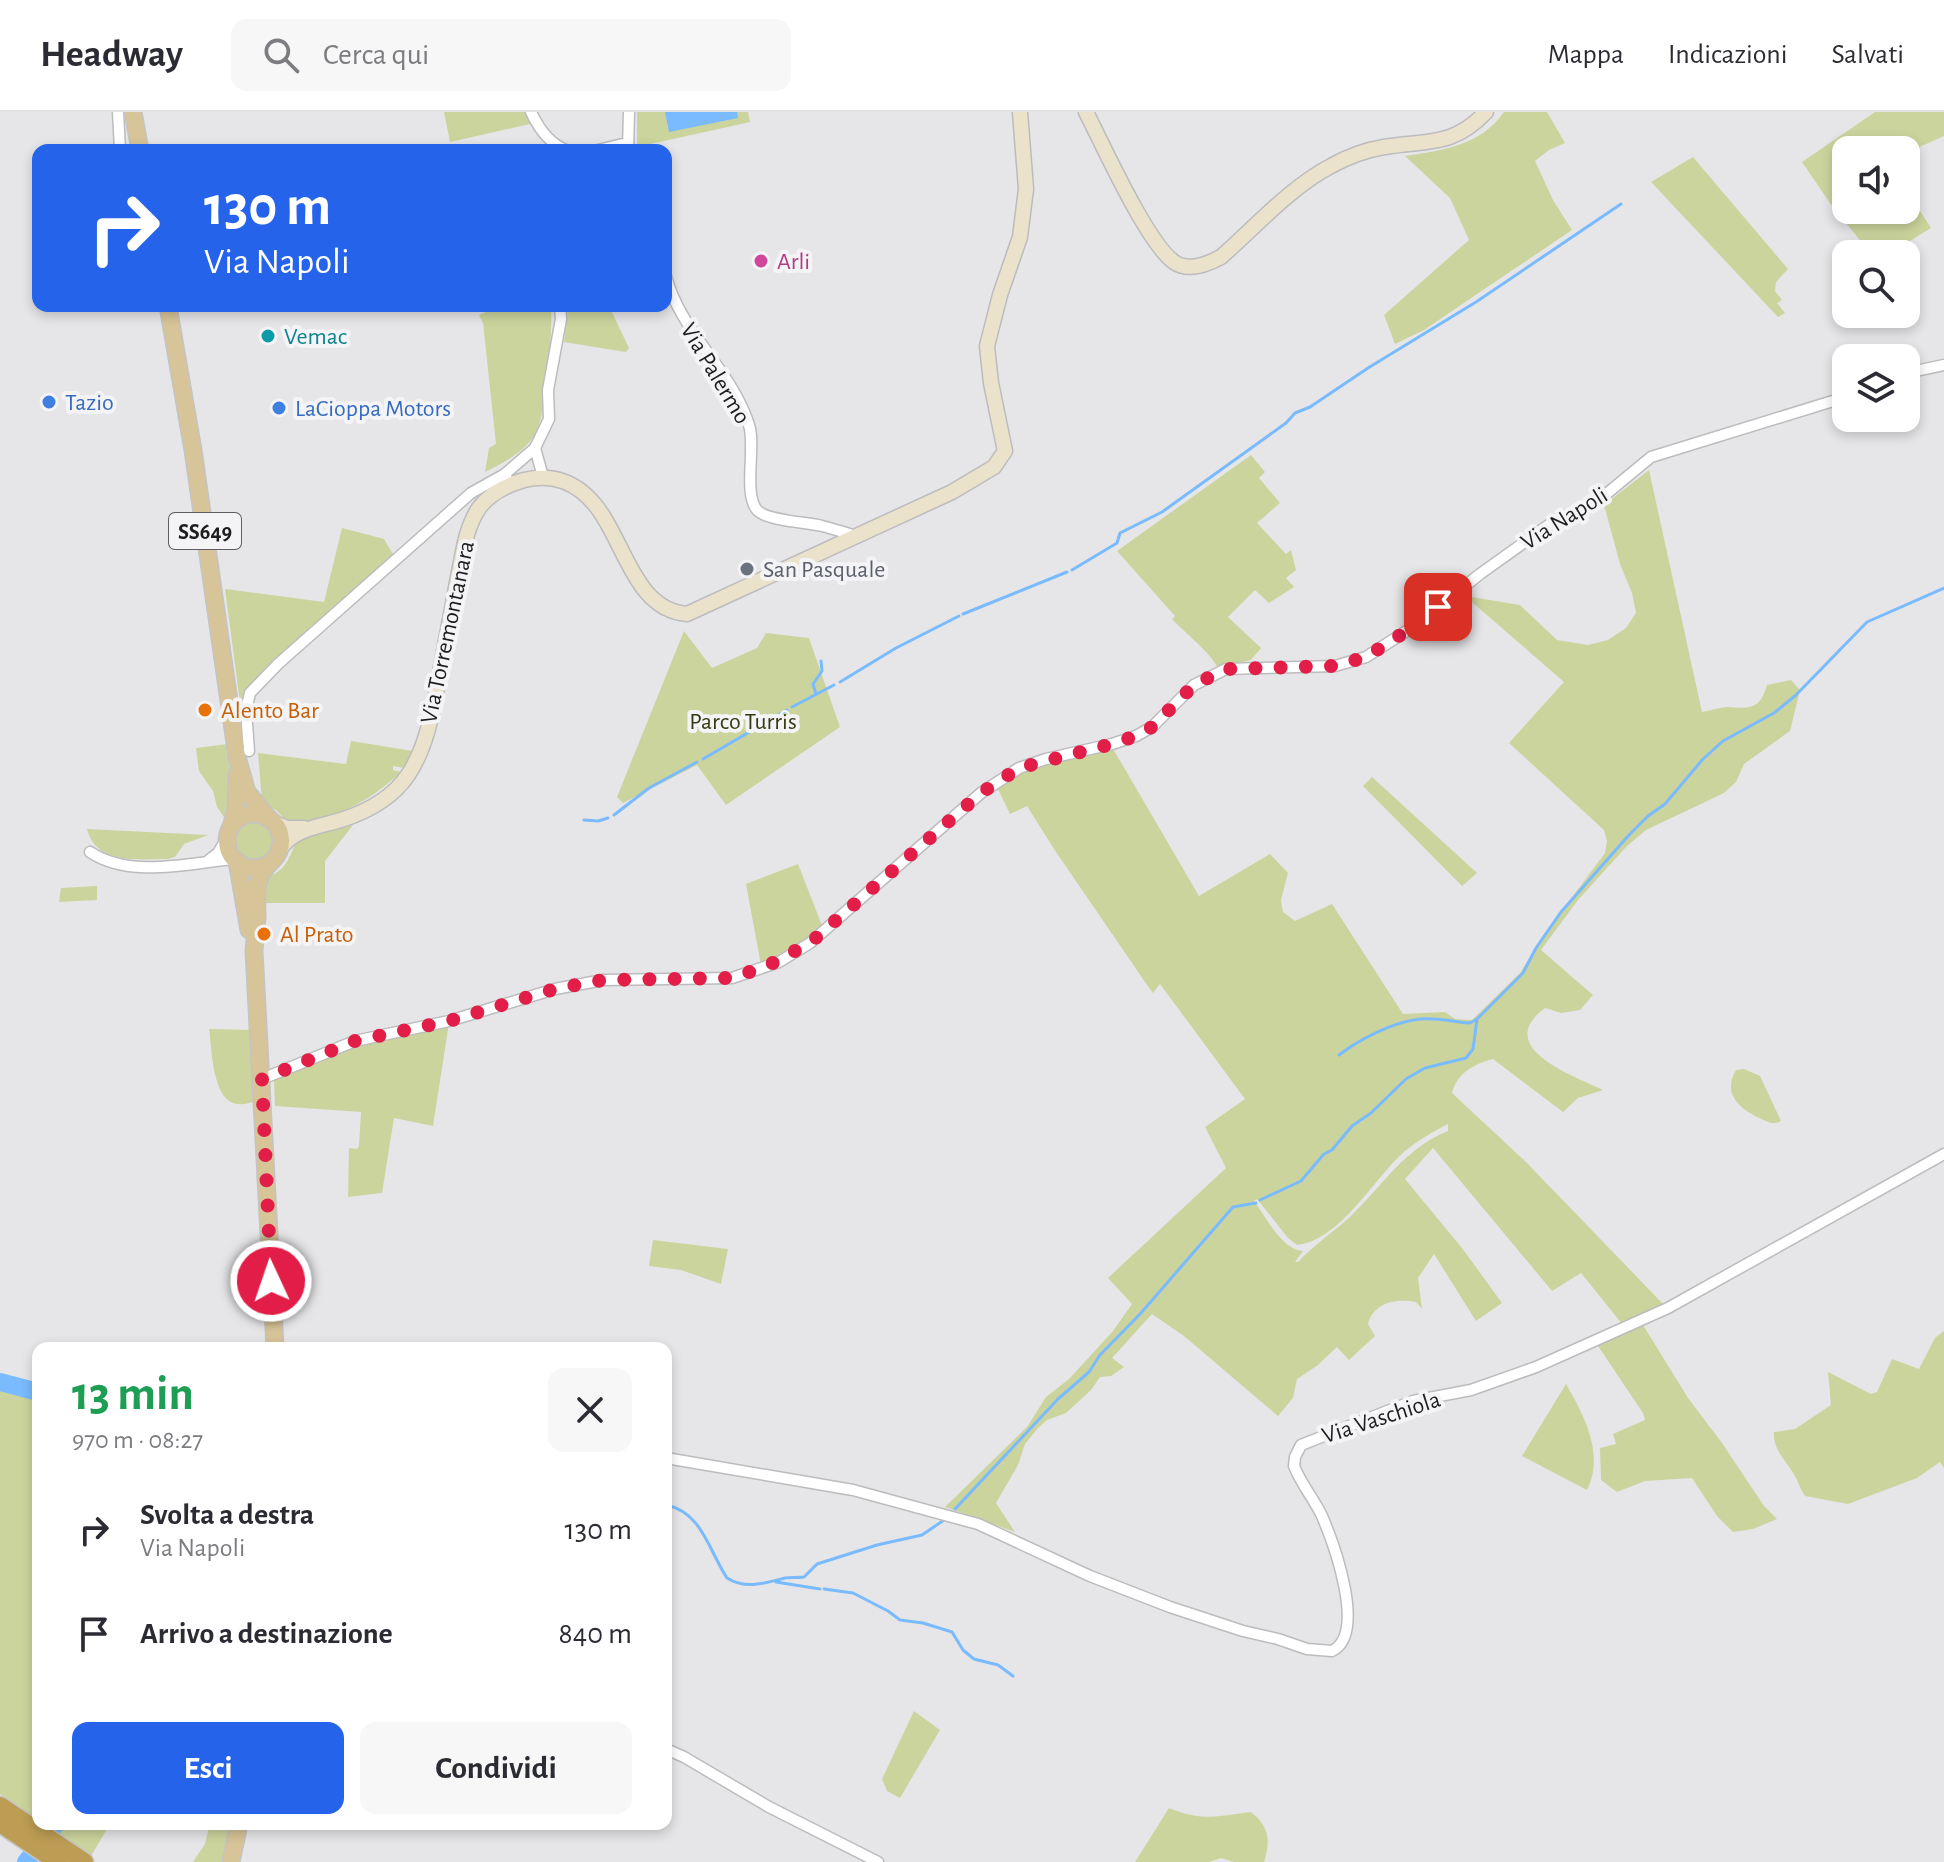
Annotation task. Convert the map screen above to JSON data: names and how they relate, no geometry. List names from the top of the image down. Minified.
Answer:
{"streets":{"main road":["SS649"],"street":["Via Palermo","Via Napoli","Via Torremontanara","Via Vaschiola"]},"crossings":[["Via Napoli","SS649"],["SS649","Via Torremontanara"]],"parks":["Parco Turris"],"places":["Arli","Vemac","Tazio","LaCioppa Motors","San Pasquale","Alento Bar","Al Prato"],"page":{"header":"Headway","search":"Cerca qui","nav":["Mappa","Indicazioni","Salvati"],"turn":["130 m","Via Napoli"],"heading":["13 min","970 m · 08:27"],"list":[{"name":"Svolta a destra","note":"Via Napoli","value":"130 m"},{"name":"Arrivo a destinazione","value":"840 m"}],"buttons":["Esci","Condividi"]}}
